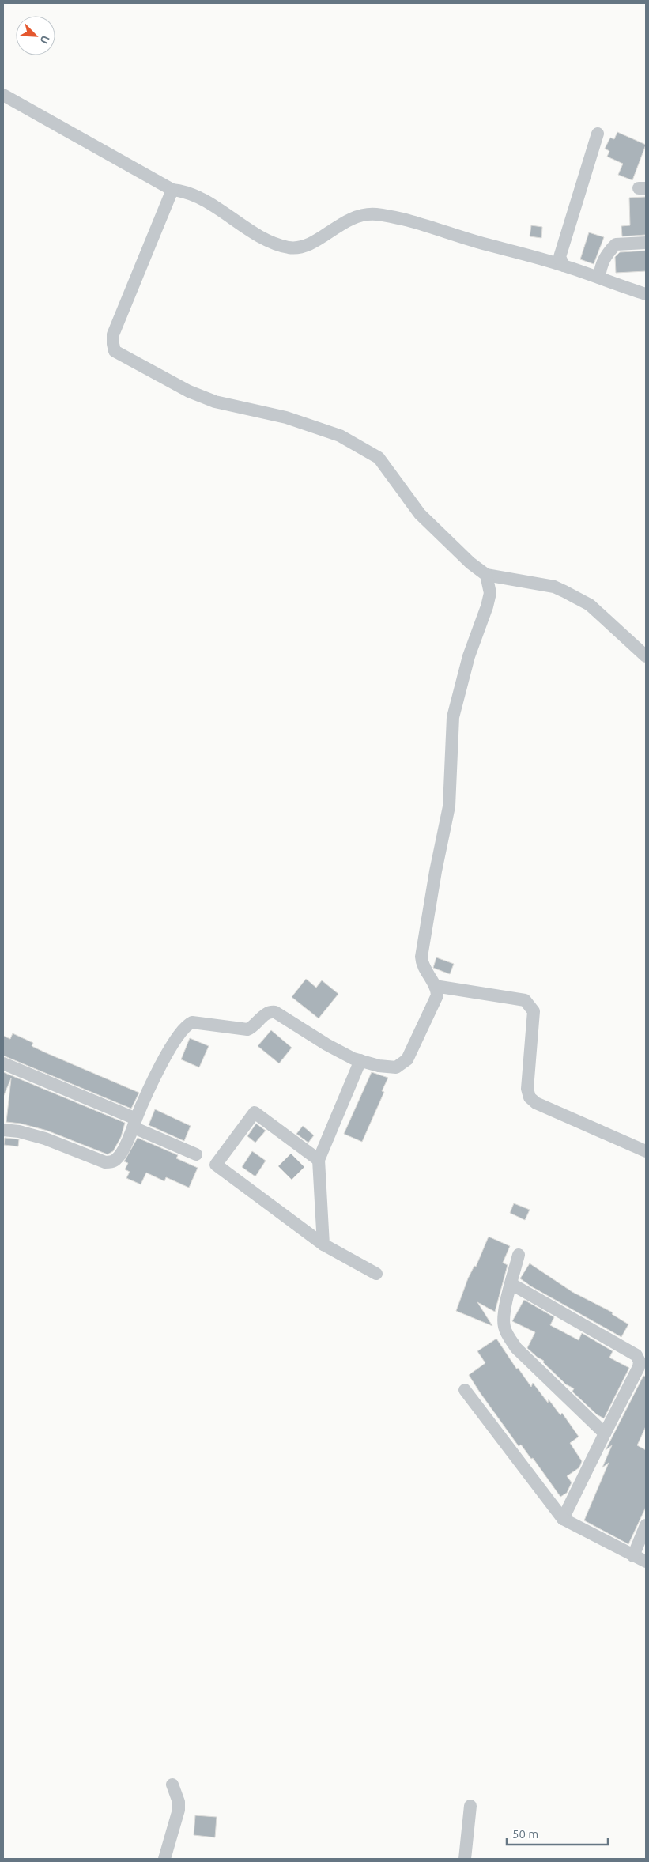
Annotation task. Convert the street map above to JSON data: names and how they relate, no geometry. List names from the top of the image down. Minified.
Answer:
{"scale_bar":"50 m","north":"bottom right"}
